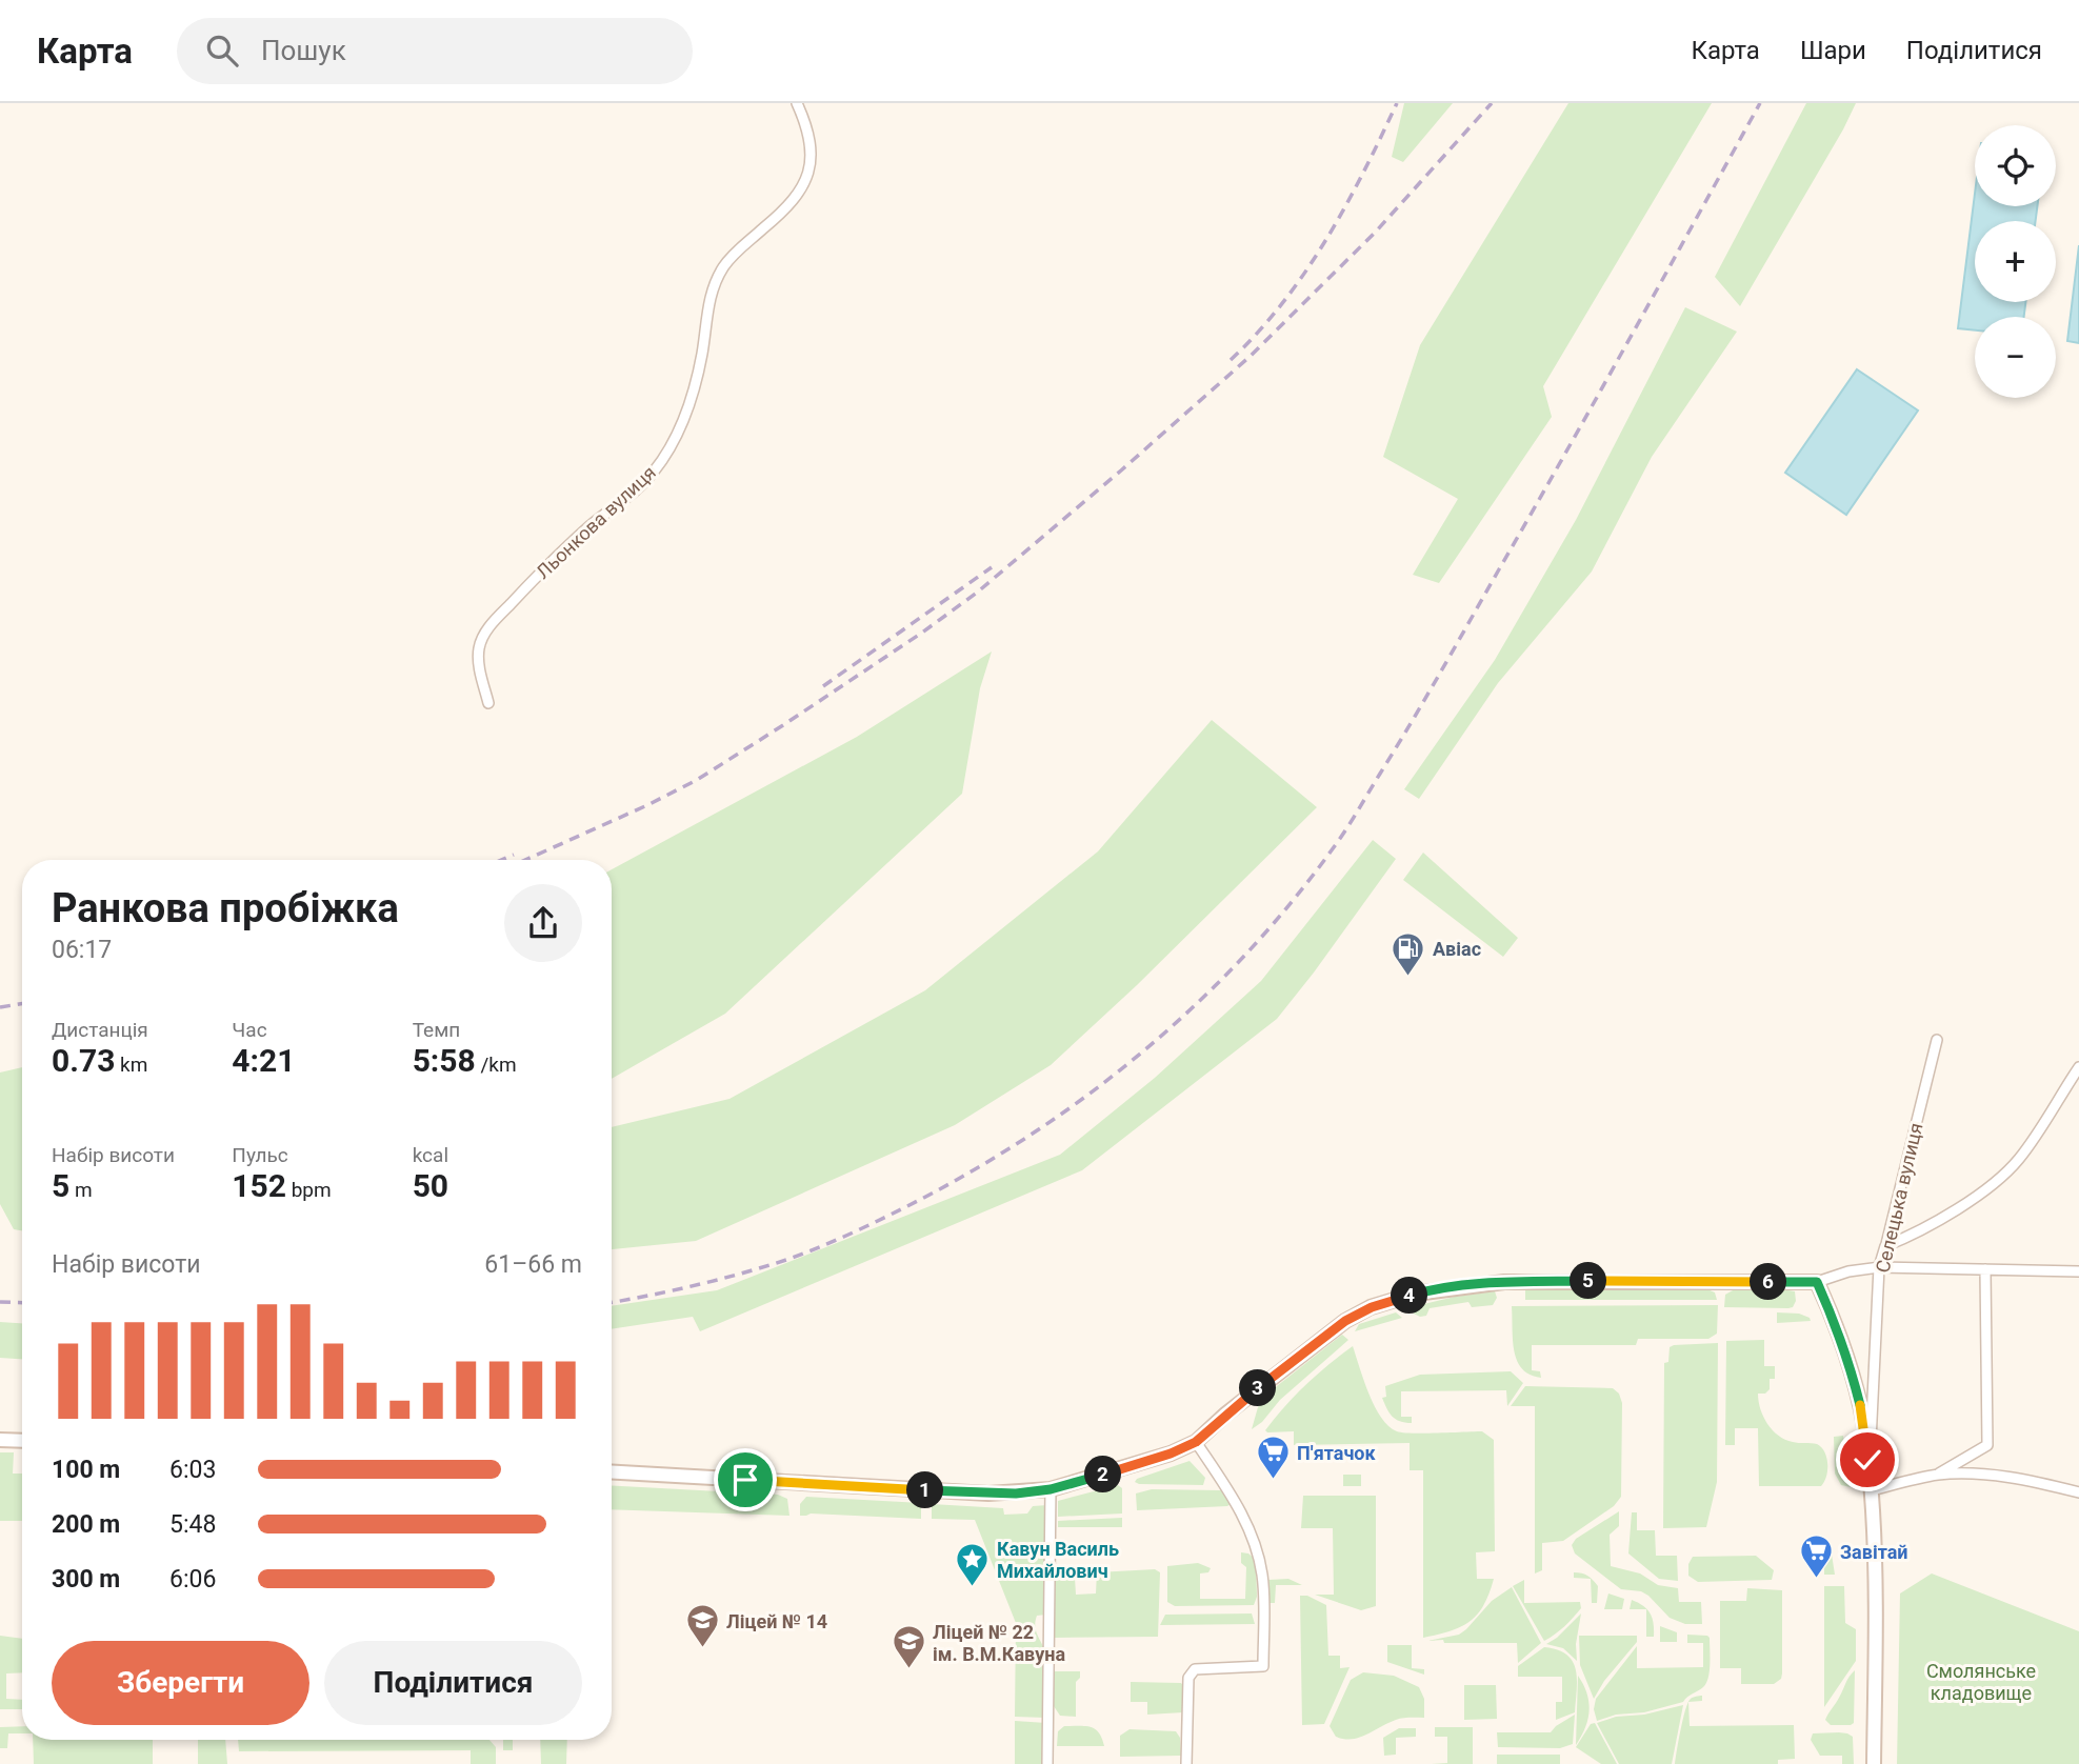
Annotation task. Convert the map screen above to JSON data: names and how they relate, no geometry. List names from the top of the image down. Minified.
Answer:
{"streets":{"street":["Льонкова вулиця","Селецька вулиця"]},"parks":["Смолянське кладовище"],"places":{"fuel station":["Авіас"],"supermarket":["П'ятачок","Завітай"],"place":["Кавун Василь Михайлович"],"school or university":["Ліцей № 14","Ліцей № 22 ім. В.М.Кавуна"]},"page":{"header":"Карта","search":"Пошук","nav":["Карта","Шари","Поділитися"],"map_buttons":["+","−"],"heading":["Ранкова пробіжка","06:17"],"stats":[["Дистанція","0.73 km"],["Час","4:21"],["Темп","5:58 /km"],["Набір висоти","5 m"],["Пульс","152 bpm"],["kcal","50"]],"chart":["Набір висоти","61–66 m"],"pins":["5","6","4","3","2","1"],"list":[{"name":"100 m","note":"6:03"},{"name":"200 m","note":"5:48"},{"name":"300 m","note":"6:06"}],"buttons":["Зберегти","Поділитися"]}}
